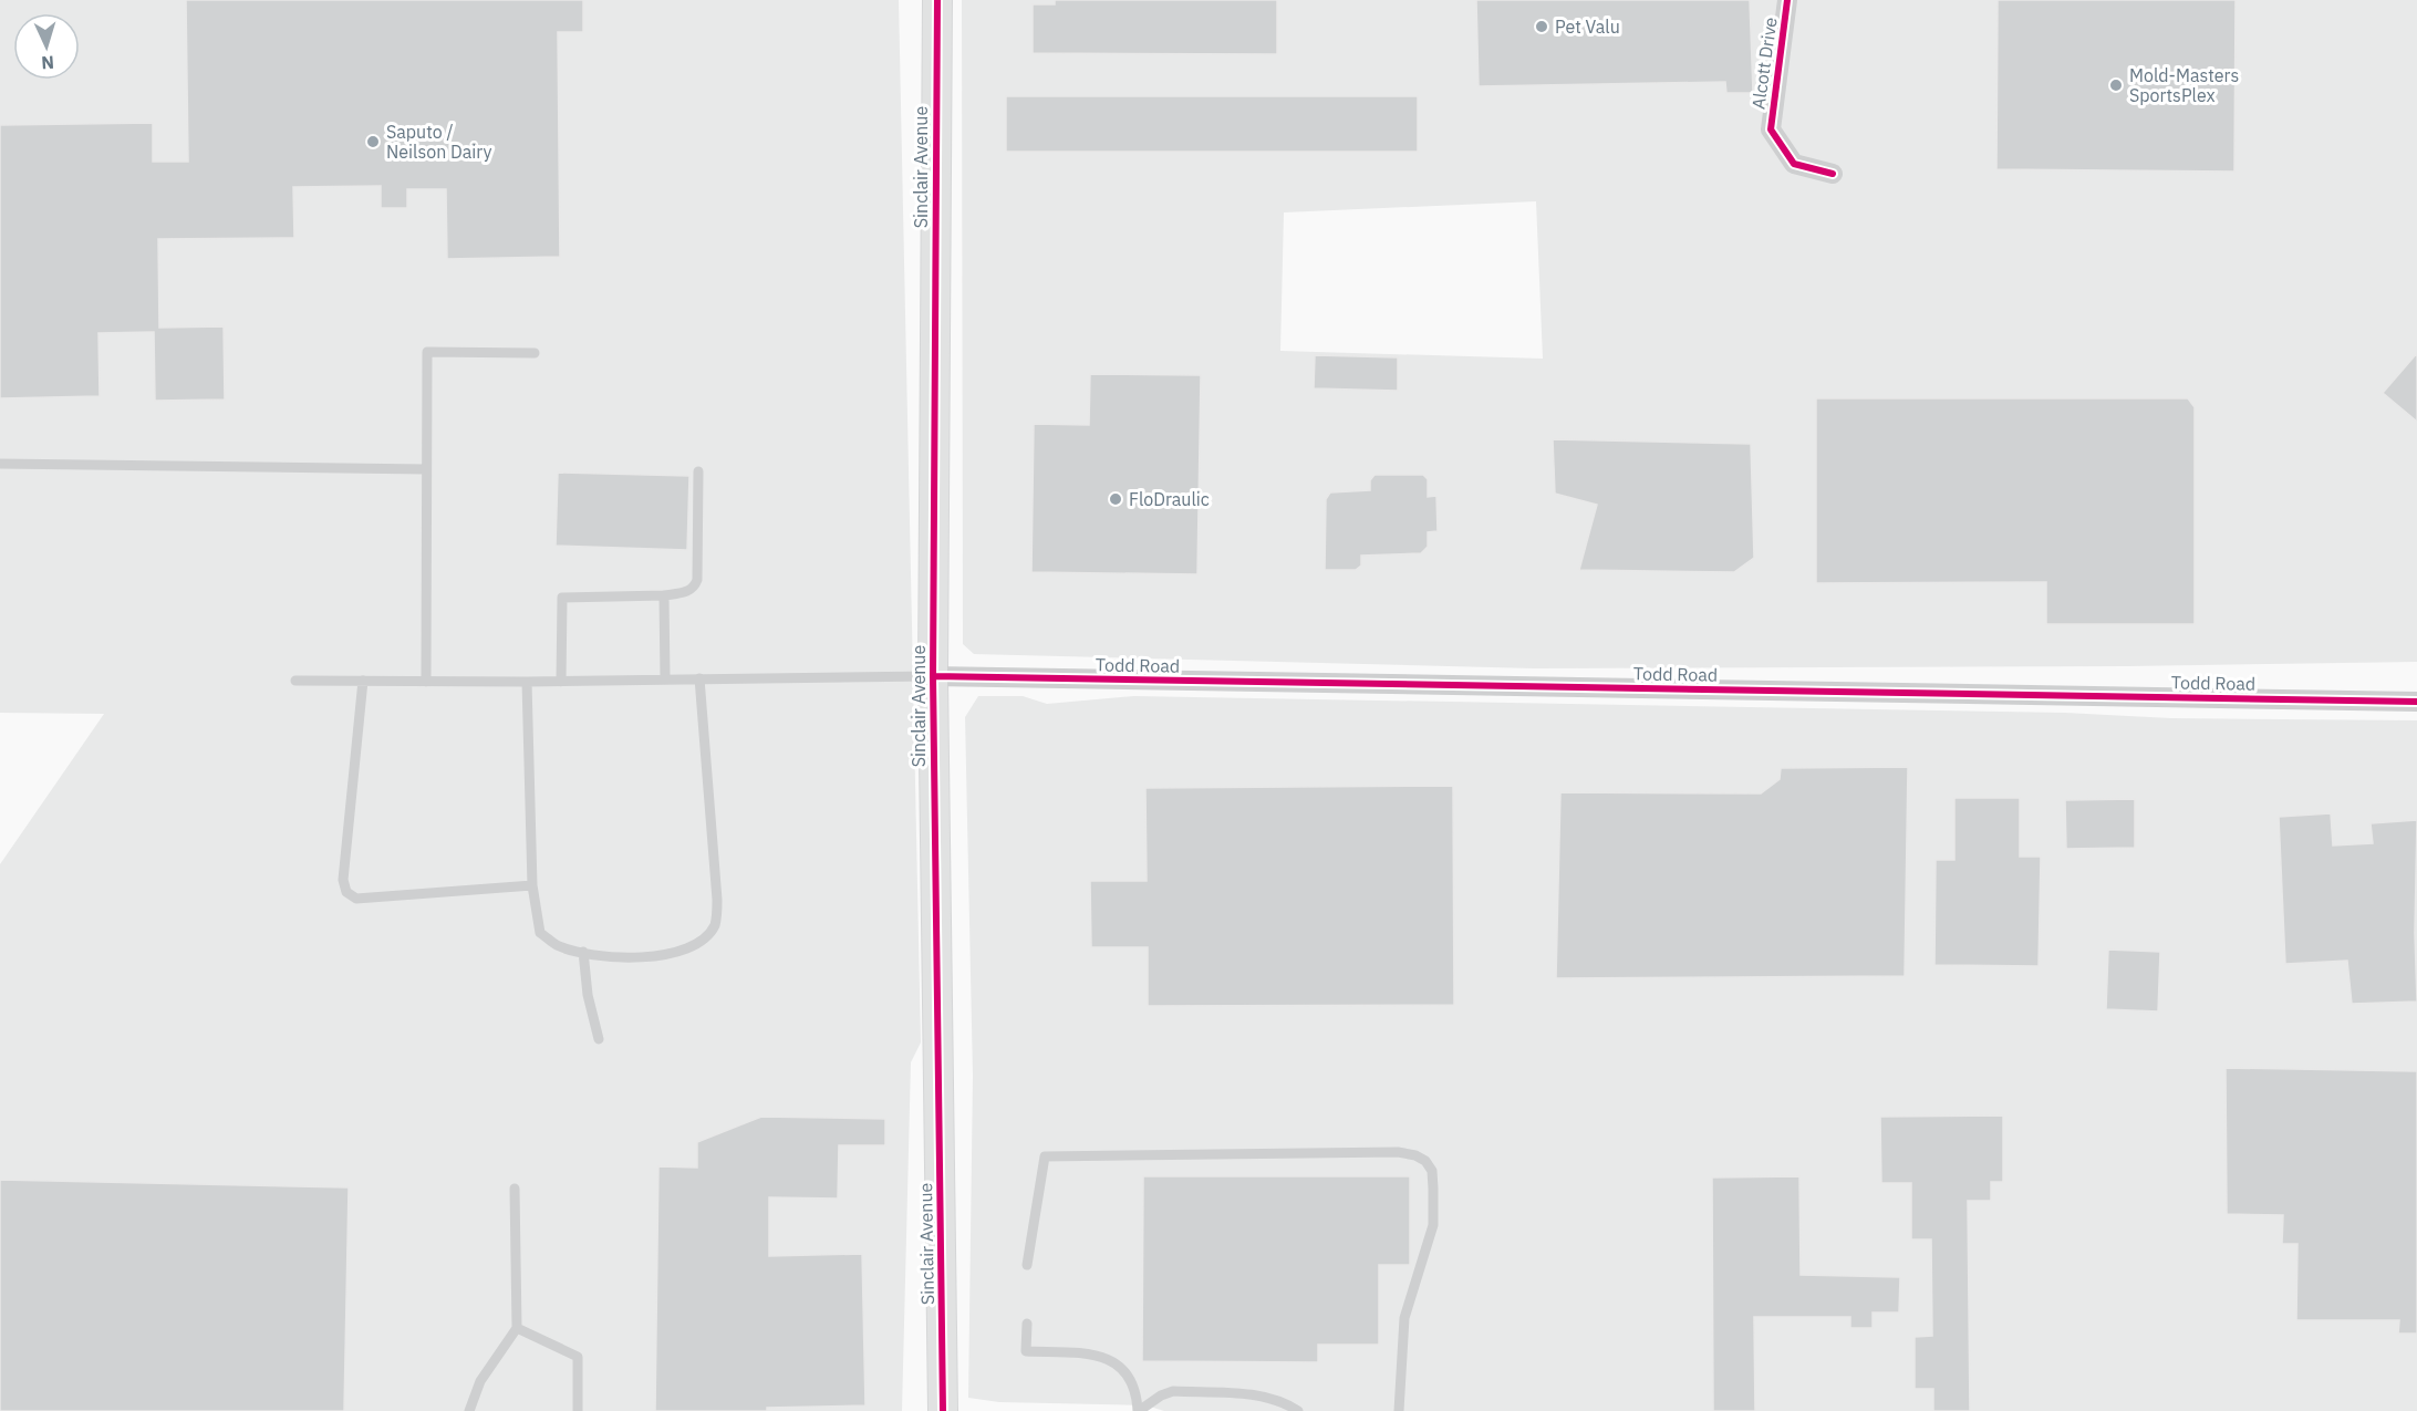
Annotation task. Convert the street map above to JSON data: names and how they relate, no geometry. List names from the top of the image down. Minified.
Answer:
{"streets":{"street":["Alcott Drive","Sinclair Avenue","Todd Road"]},"crossings":[["Sinclair Avenue","Todd Road"]],"places":["Pet Valu","Mold-Masters SportsPlex","Saputo / Neilson Dairy","FloDraulic"],"north":"bottom"}
